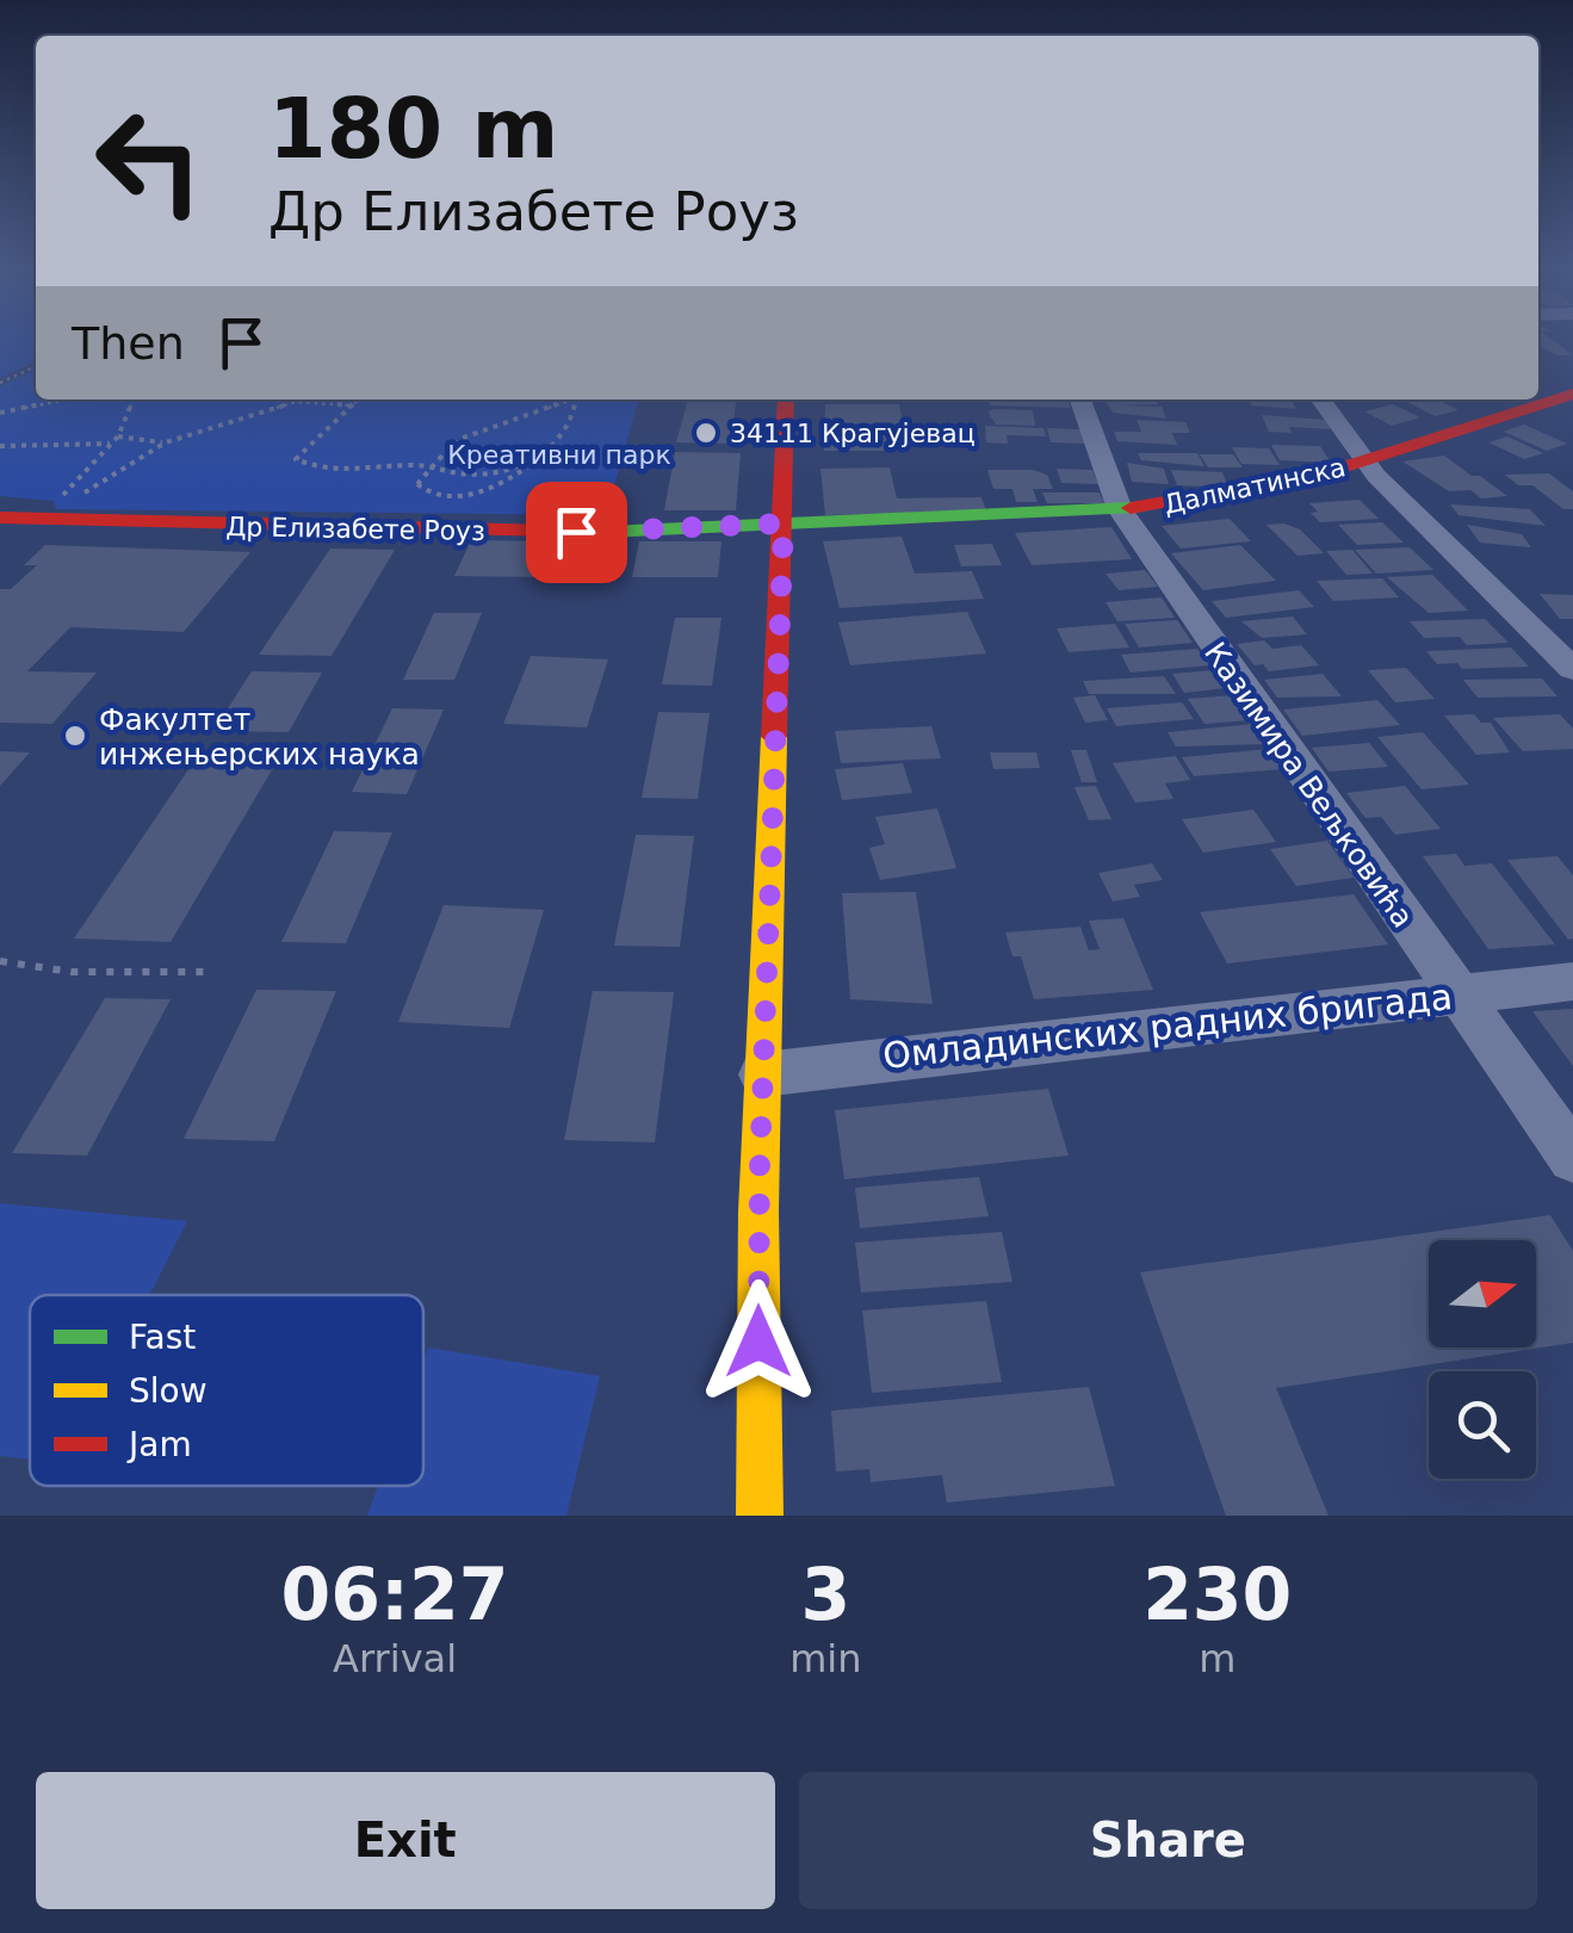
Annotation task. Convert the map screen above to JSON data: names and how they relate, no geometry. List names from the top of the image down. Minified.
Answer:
{"streets":{"street":["Далматинска","Др Елизабете Роуз","Казимира Вељковића","Омладинских радних бригада"]},"crossings":[["Далматинска","Др Елизабете Роуз"],["Далматинска","Казимира Вељковића"],["Казимира Вељковића","Омладинских радних бригада"]],"parks":["Креативни парк"],"places":["34111 Крагујевац","Факултет инжењерских наука"],"legend":["Fast","Slow","Jam"],"north":"right","page":{"turn":["180 m","Др Елизабете Роуз"],"then":"Then","eta":["06:27","Arrival","3","min","230","m"],"buttons":["Exit","Share"]}}
